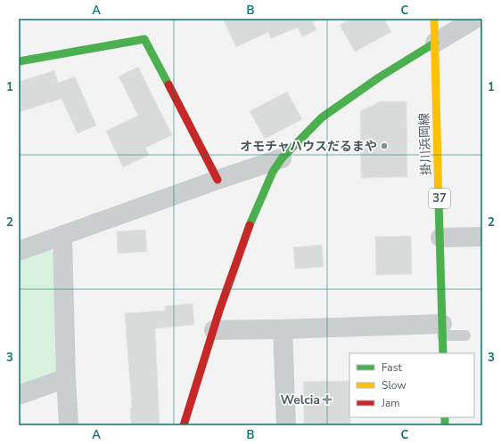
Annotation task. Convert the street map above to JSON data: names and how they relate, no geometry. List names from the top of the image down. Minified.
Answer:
{"streets":{"street":["掛川浜岡線","37"]},"places":{"other":["オモチャハウスだるまや"],"health":["Welcia"]},"legend":["Fast","Slow","Jam"],"grid":{"columns":["A","B","C"],"rows":["1","2","3"]}}
